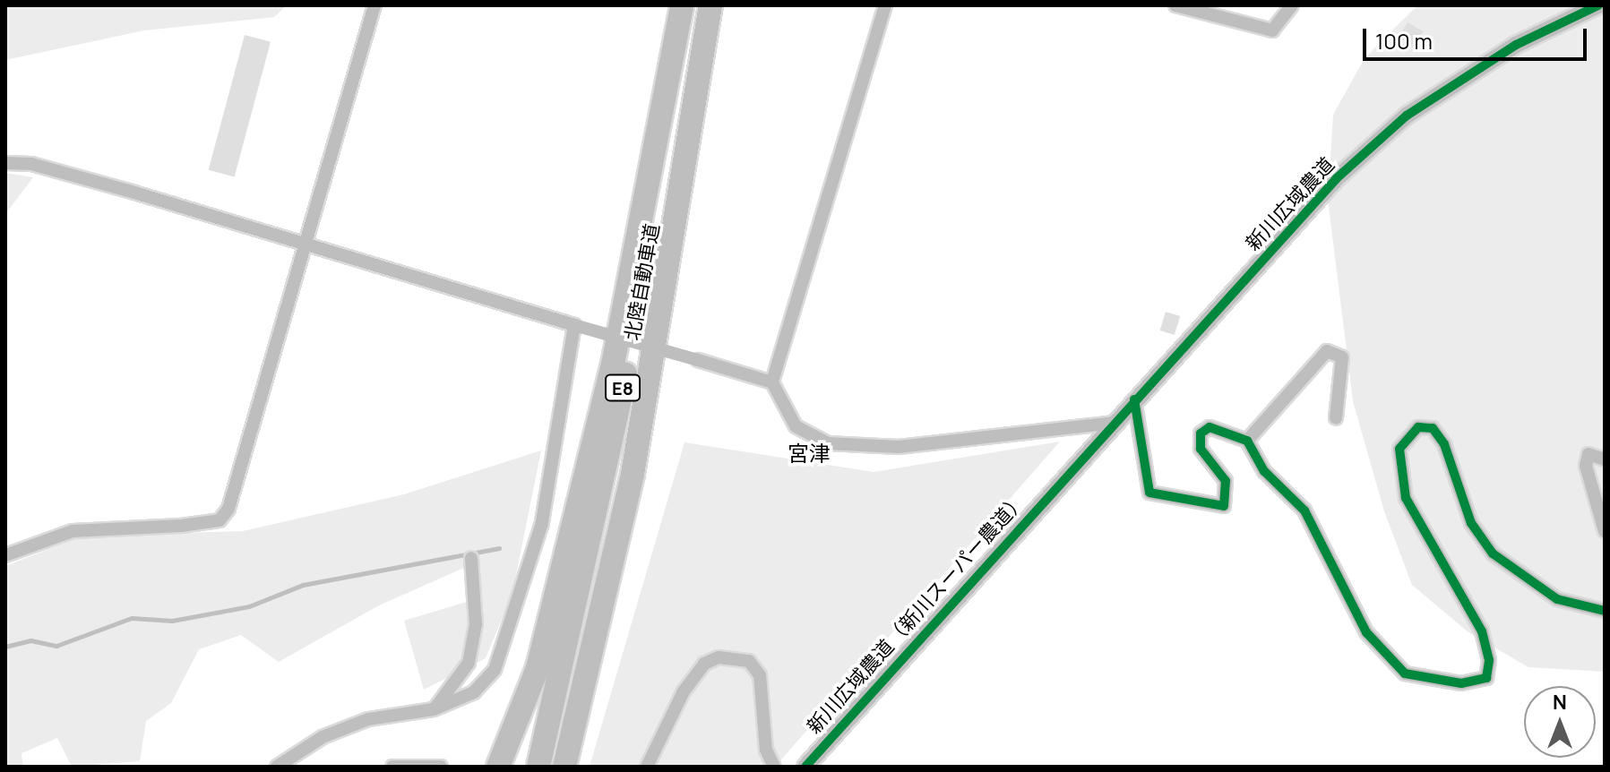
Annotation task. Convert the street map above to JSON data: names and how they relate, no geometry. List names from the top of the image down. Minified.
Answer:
{"streets":{"highway":["北陸自動車道","E8"],"street":["新川広域農道","新川広域農道（新川スーパー農道）"]},"crossings":[["新川広域農道","新川広域農道（新川スーパー農道）"]],"districts":["宮津"],"scale_bar":"100 m","north":"top"}
